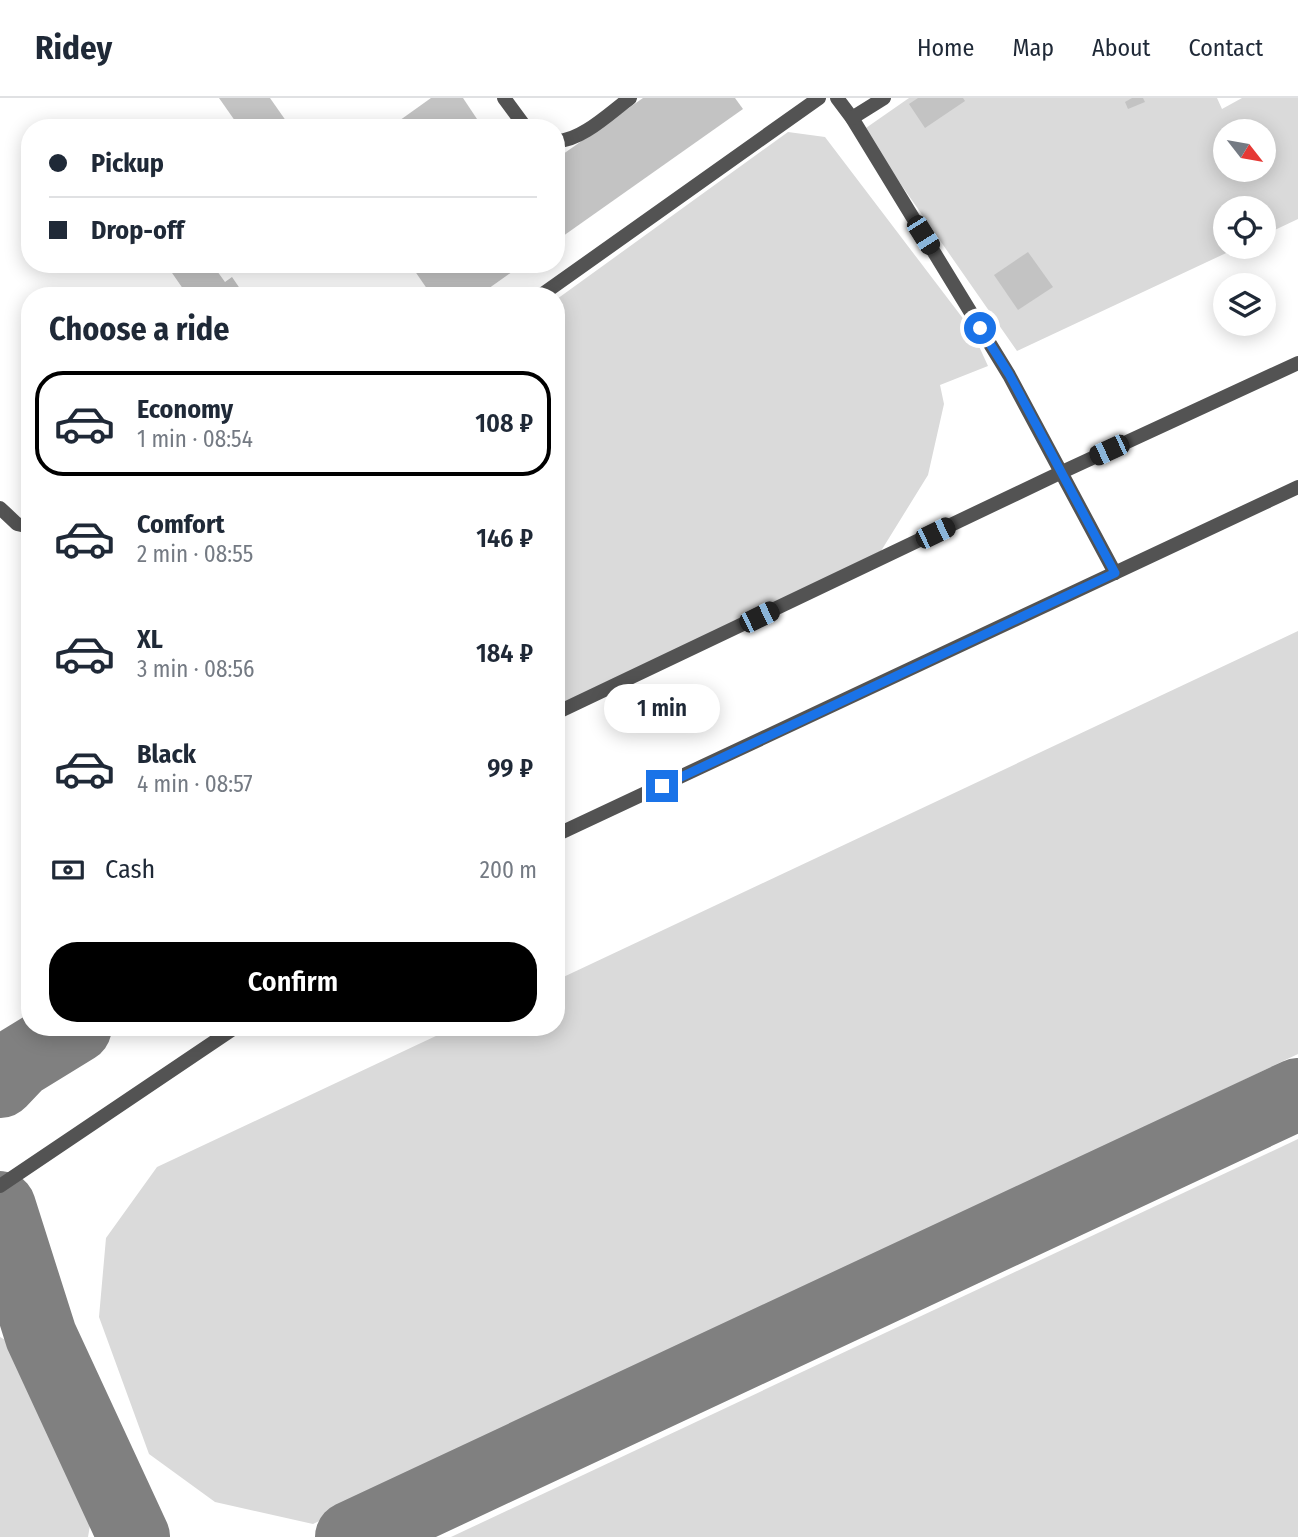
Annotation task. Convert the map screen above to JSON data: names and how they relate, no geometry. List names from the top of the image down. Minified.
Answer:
{"north":"bottom right","page":{"header":"Ridey","nav":["Home","Map","About","Contact"],"banner":["Pickup","Drop-off"],"heading":"Choose a ride","list":[{"name":"Economy","note":"1 min · 08:54","value":"108 ₽"},{"name":"Comfort","note":"2 min · 08:55","value":"146 ₽"},{"name":"XL","note":"3 min · 08:56","value":"184 ₽"},{"name":"Black","note":"4 min · 08:57","value":"99 ₽"}],"bubble":"1 min","pay":["Cash","200 m"],"buttons":"Confirm"}}
